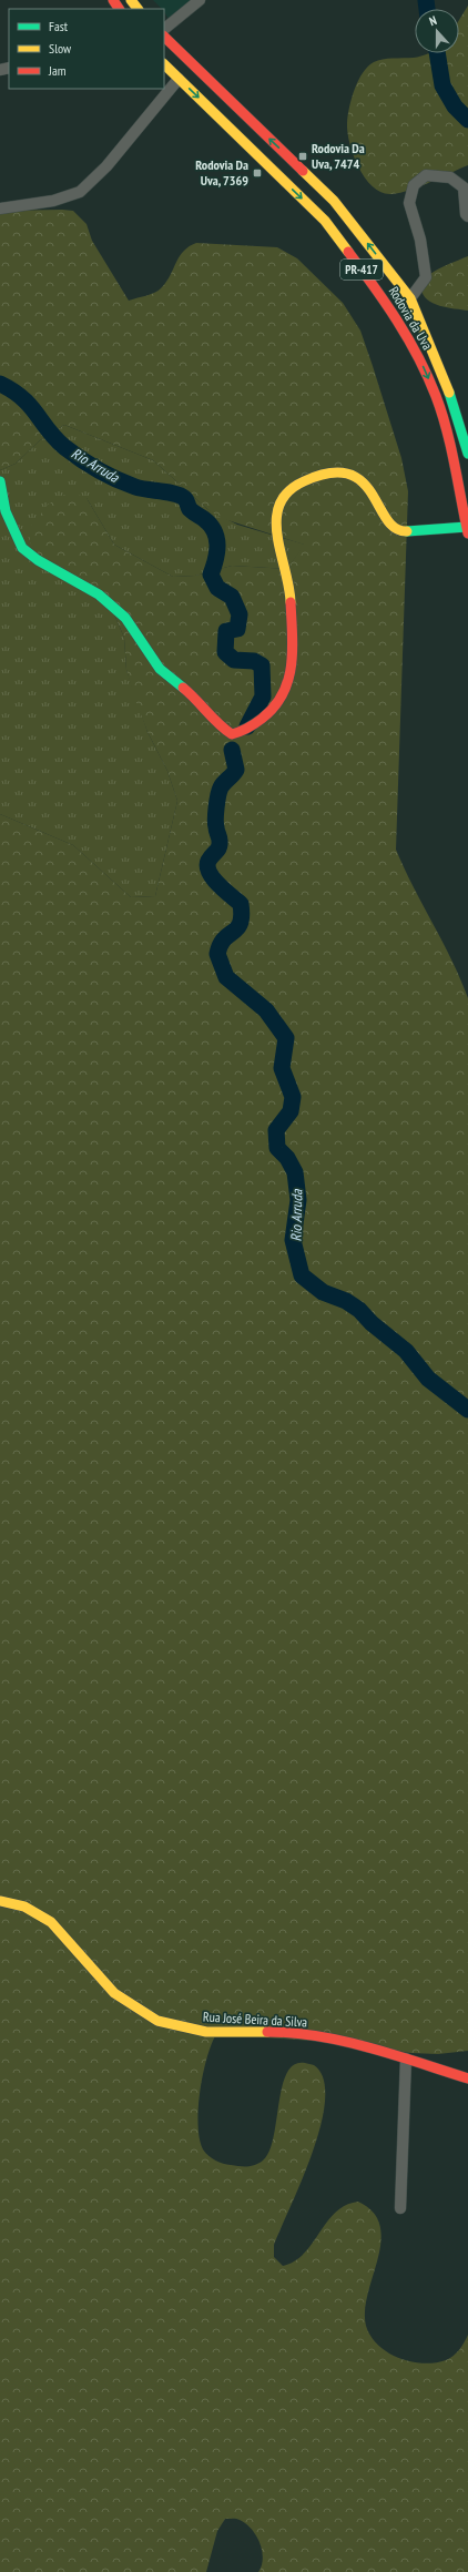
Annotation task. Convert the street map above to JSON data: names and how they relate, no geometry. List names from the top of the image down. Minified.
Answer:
{"streets":{"street":["PR-417","Rodovia da Uva","Rua José Beira da Silva"]},"water":["Rio Arruda"],"places":{"transit":["Rodovia Da Uva, 7474","Rodovia Da Uva, 7369"]},"legend":["Fast","Slow","Jam"],"north":"top"}
